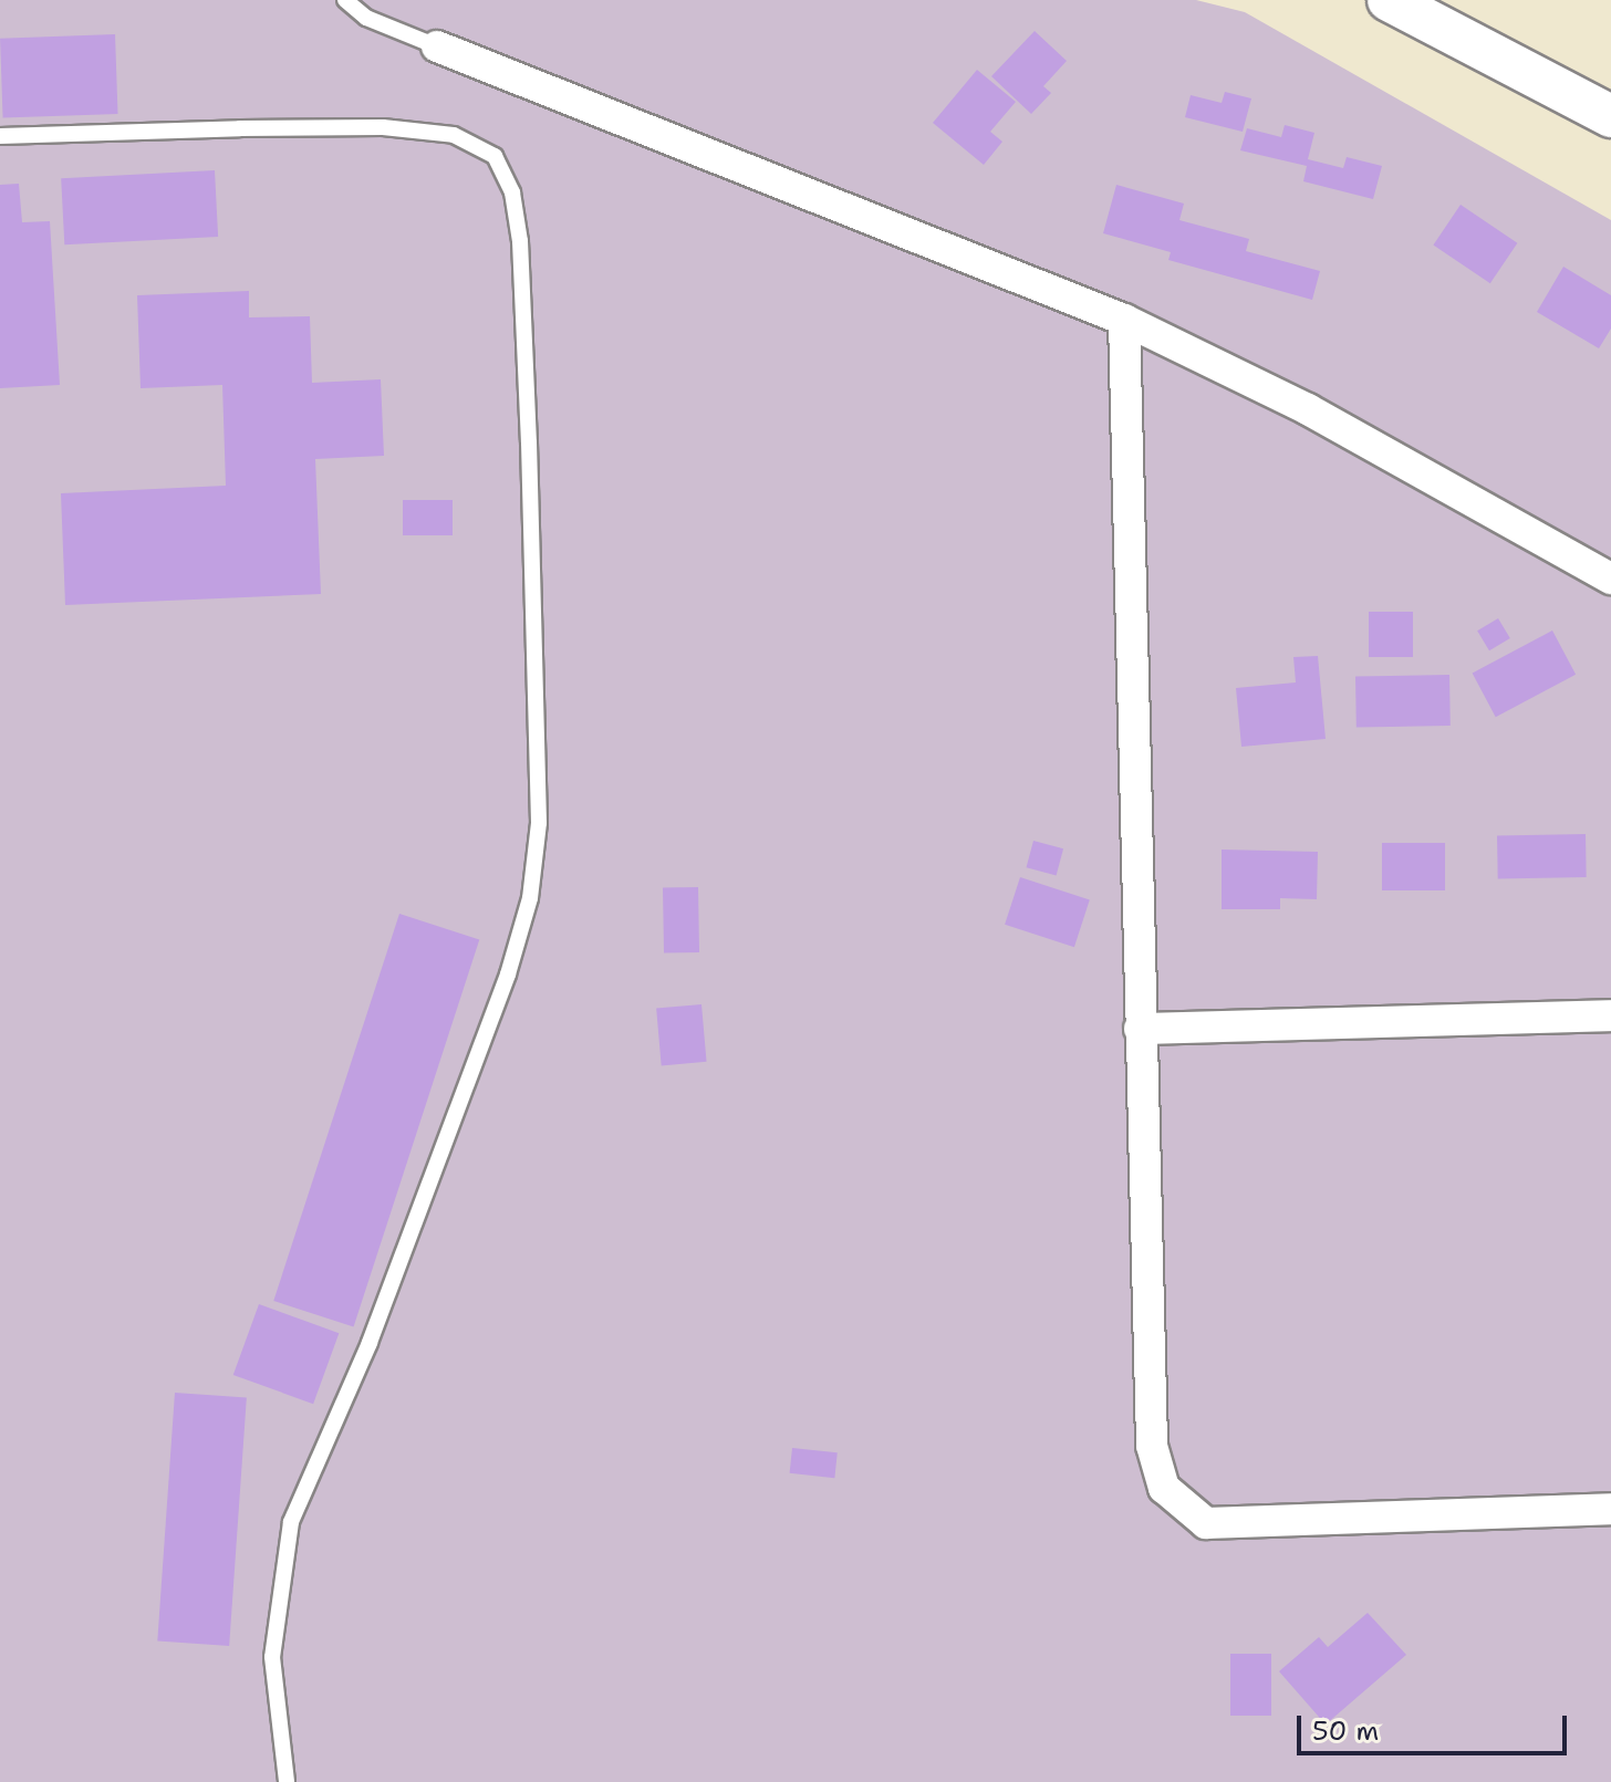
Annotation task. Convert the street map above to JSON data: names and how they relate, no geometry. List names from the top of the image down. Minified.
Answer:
{"scale_bar":"50 m"}
